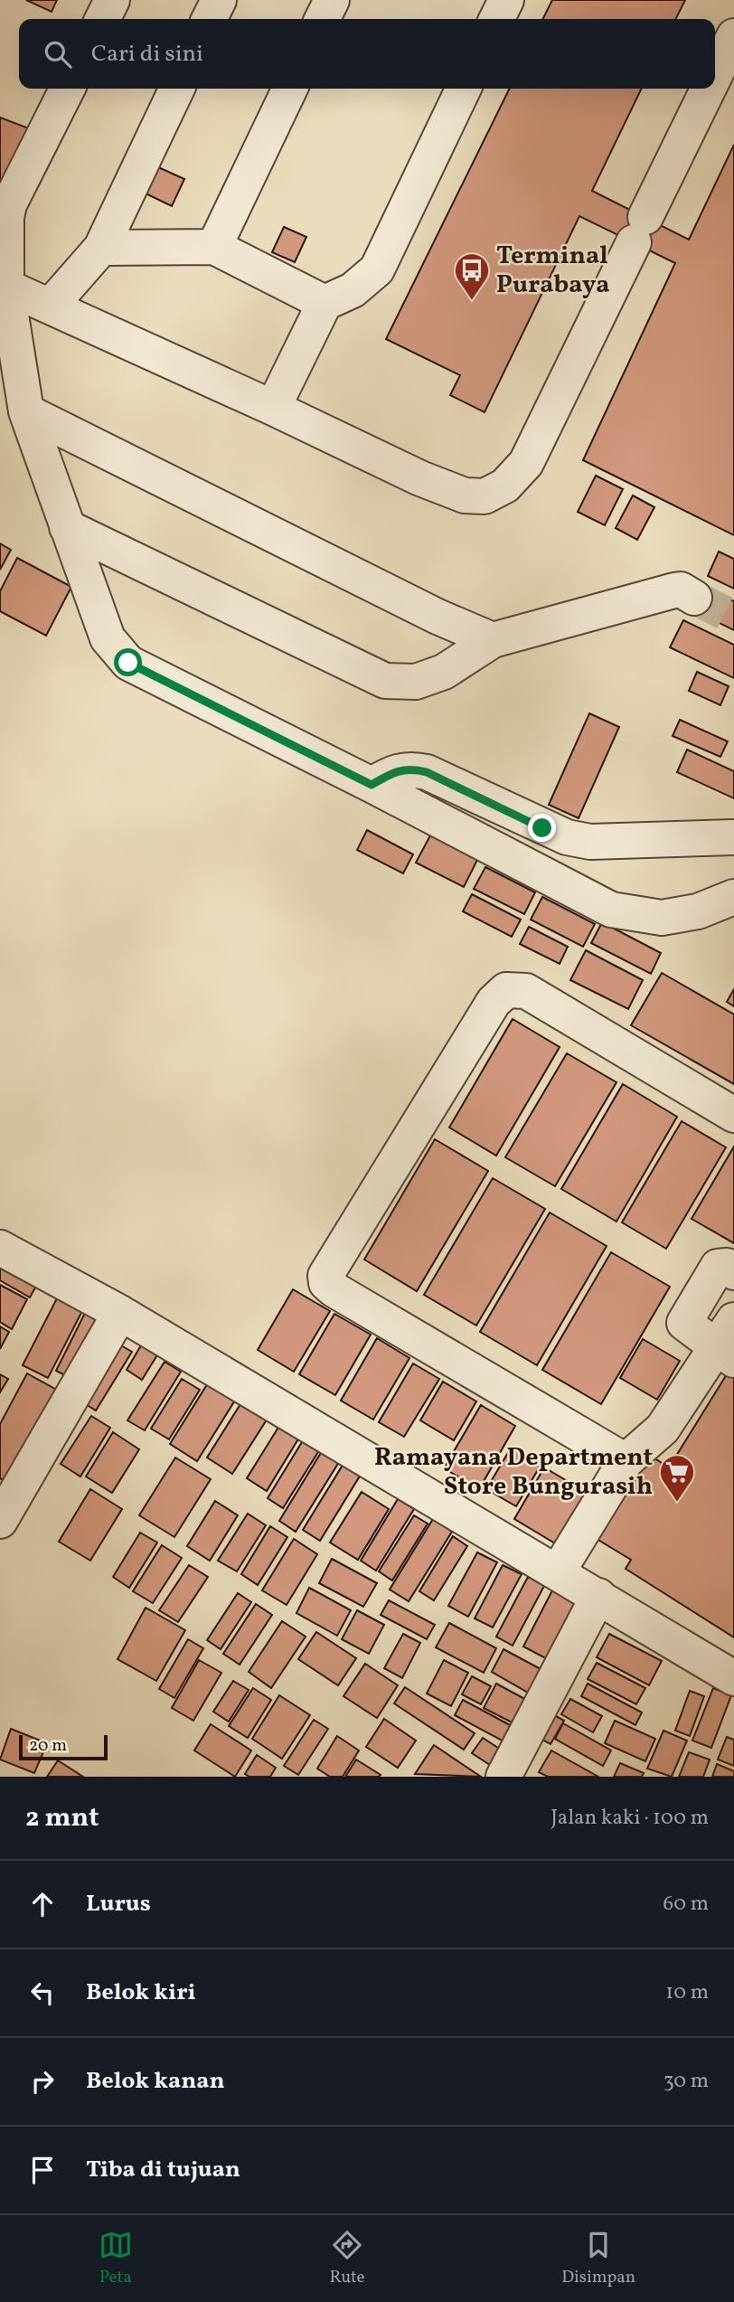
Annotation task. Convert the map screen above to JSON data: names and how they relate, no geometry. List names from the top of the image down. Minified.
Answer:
{"places":{"bus stop":["Terminal Purabaya"],"supermarket":["Ramayana Department Store Bungurasih"]},"scale_bar":"20 m","page":{"search":"Cari di sini","scale":"20 m","heading":["2 mnt","Jalan kaki · 100 m"],"list":[["Lurus","60 m"],["Belok kiri","10 m"],["Belok kanan","30 m"],"Tiba di tujuan"],"nav":["Peta","Rute","Disimpan"]}}
